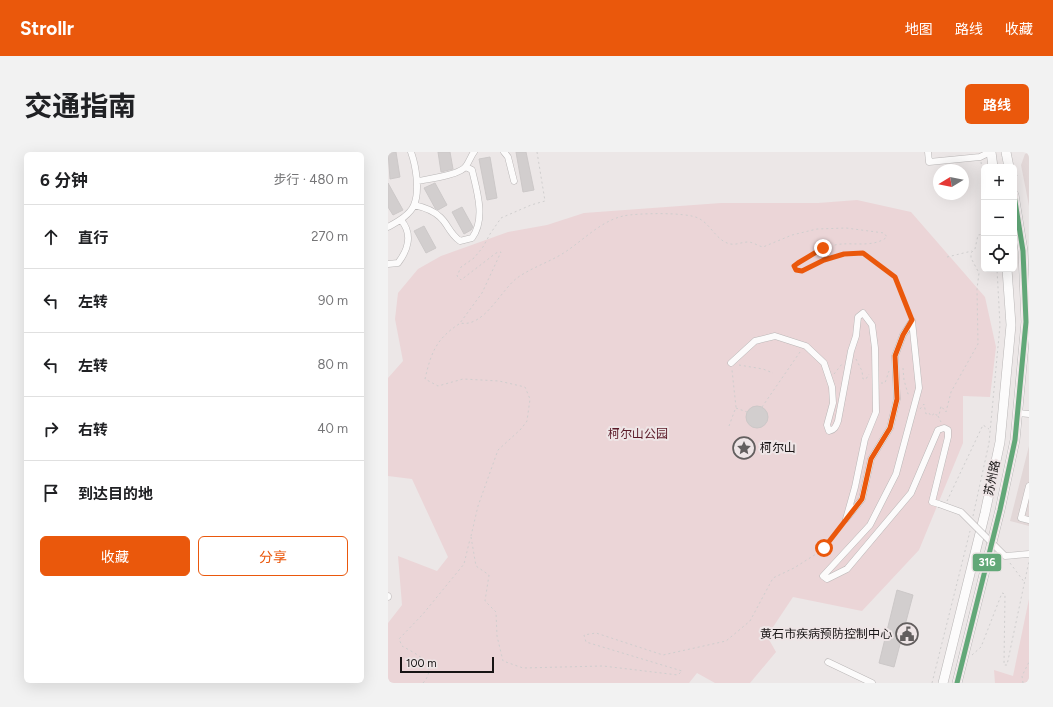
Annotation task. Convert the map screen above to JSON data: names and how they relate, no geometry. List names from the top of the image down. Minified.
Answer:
{"streets":{"main road":["苏州路"]},"parks":["柯尔山公园"],"places":{"place":["柯尔山"],"public building":["黄石市疾病预防控制中心"]},"lines":["transit line 316"],"scale_bar":"100 m","north":"left","page":{"header":"Strollr","nav":["地图","路线","收藏"],"title":"交通指南","buttons":["路线",["收藏","分享"]],"heading":["6 分钟","步行 · 480 m"],"map_buttons":["+","−"],"list":[["直行","270 m"],["左转","90 m"],["左转","80 m"],["右转","40 m"],"到达目的地"],"scale":"100 m"}}
